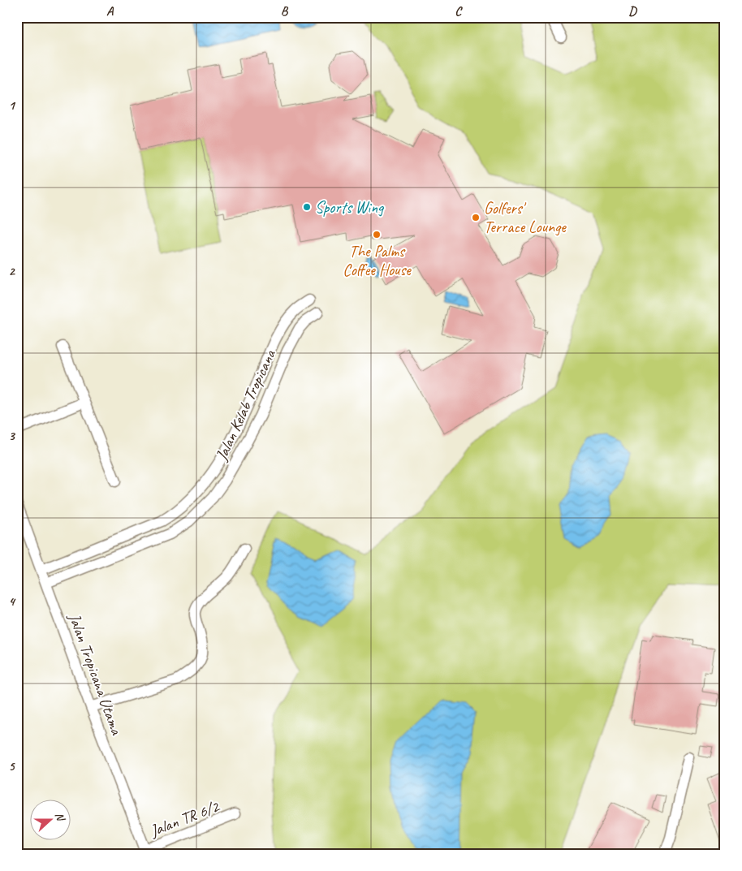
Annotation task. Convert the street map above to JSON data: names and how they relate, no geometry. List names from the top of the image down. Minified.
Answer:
{"streets":{"street":["Jalan Kelab Tropicana","Jalan Tropicana Utama","Jalan TR 6/2"]},"crossings":[["Jalan Kelab Tropicana","Jalan Tropicana Utama"],["Jalan Tropicana Utama","Jalan TR 6/2"]],"places":["Sports Wing","Golfers' Terrace Lounge","The Palms Coffee House"],"north":"right","grid":{"columns":["A","B","C","D"],"rows":["1","2","3","4","5"]}}
